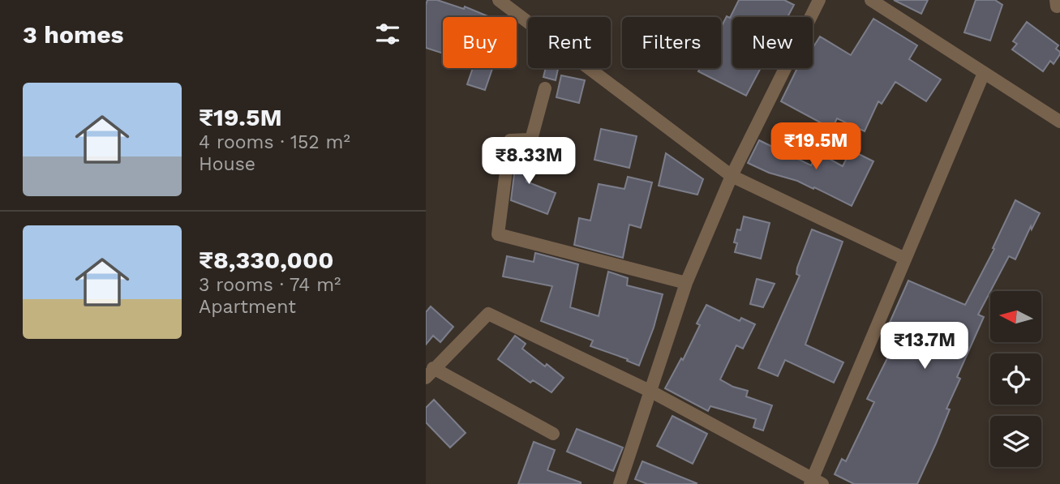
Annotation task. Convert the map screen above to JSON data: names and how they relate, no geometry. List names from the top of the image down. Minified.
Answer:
{"north":"left","page":{"heading":"3 homes","chip":["Buy","Rent","Filters","New"],"list":[{"name":"₹19.5M","note":"4 rooms · 152 m² · House"},{"name":"₹8,330,000","note":"3 rooms · 74 m² · Apartment"}],"price":["₹19.5M","₹8.33M","₹13.7M"]}}
